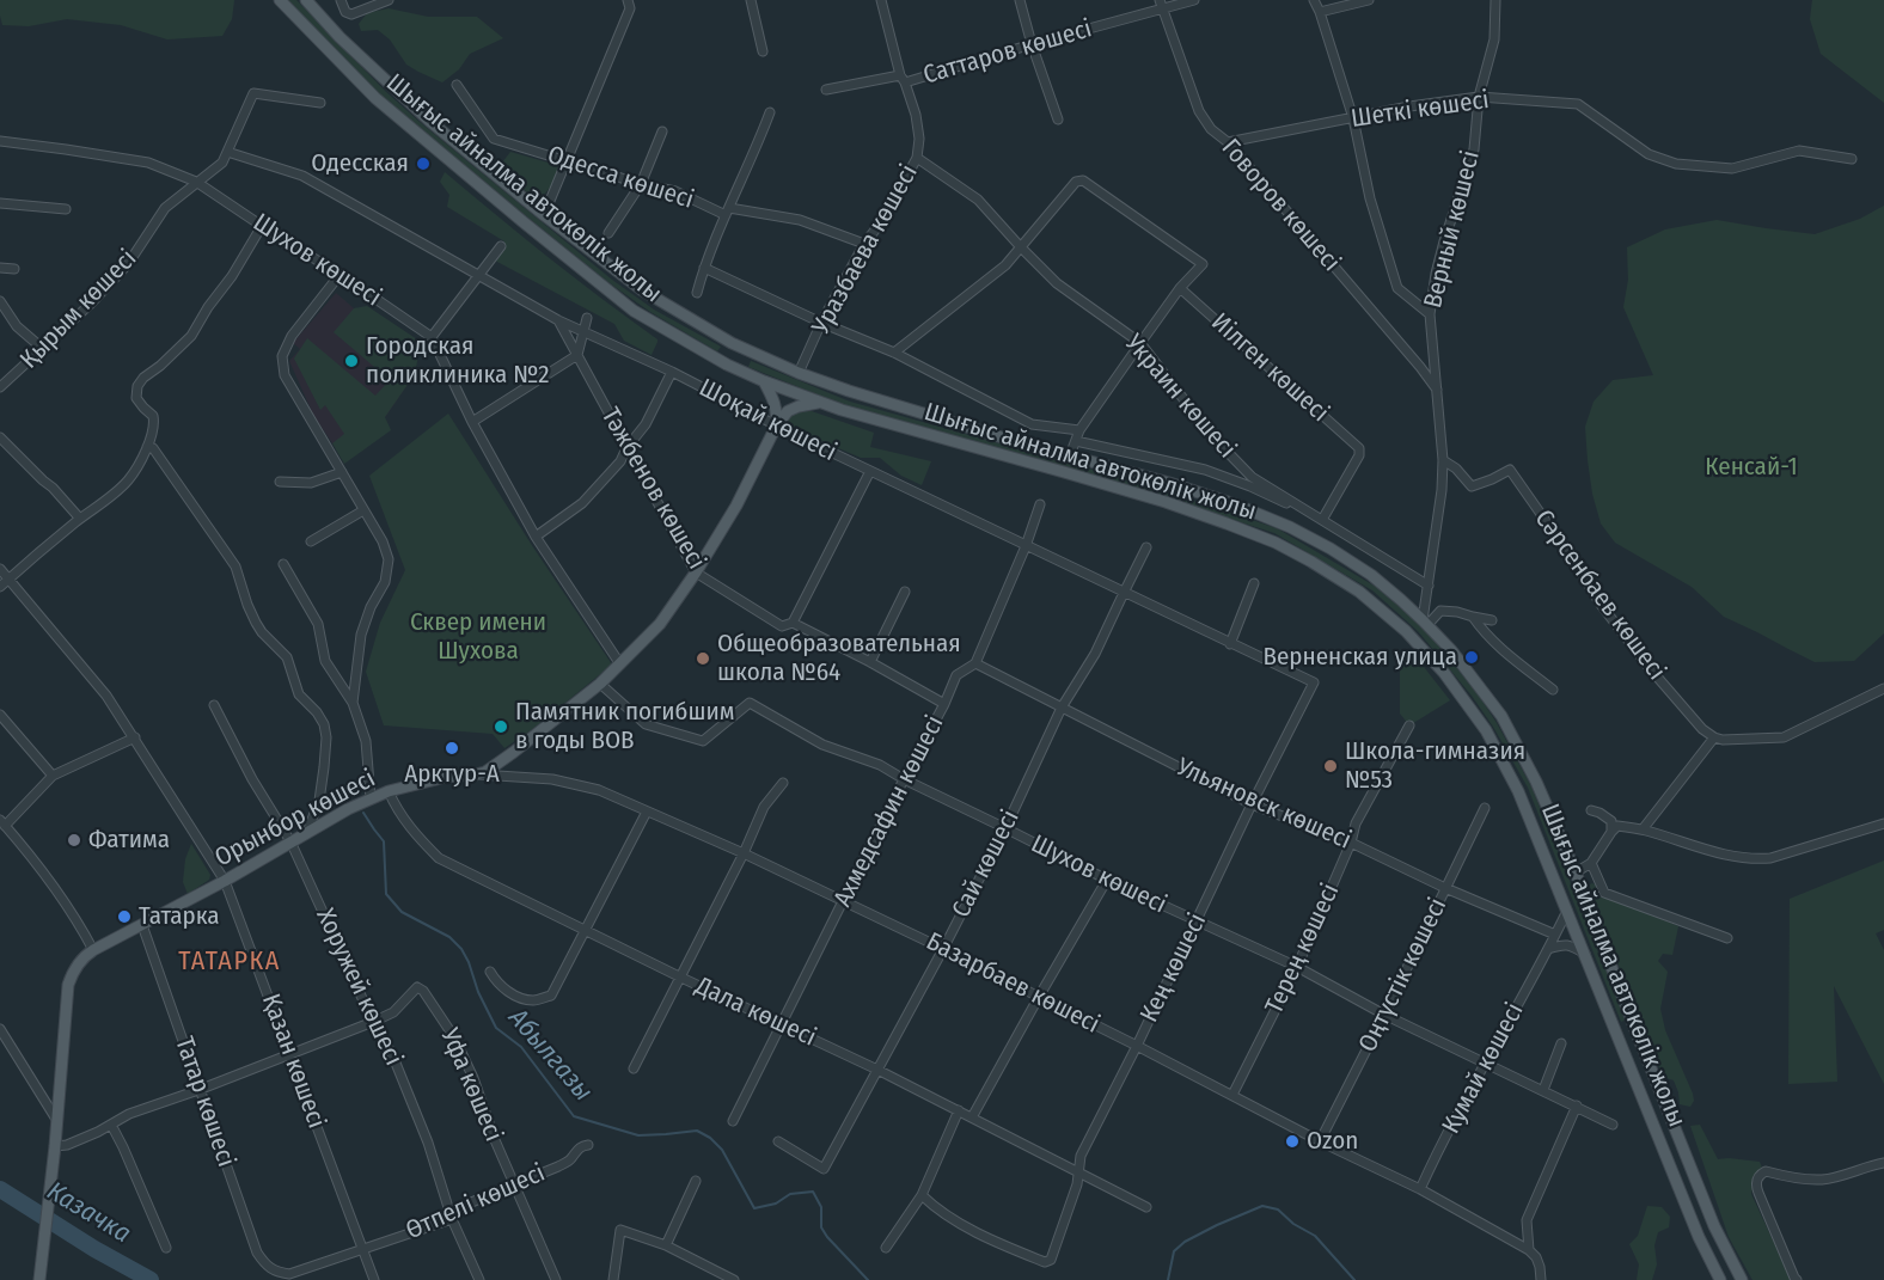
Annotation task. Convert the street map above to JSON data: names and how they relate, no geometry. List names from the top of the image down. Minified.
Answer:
{"streets":{"main road":["Шығыс айналма автокөлік жолы","Орынбор көшесі"],"street":["Саттаров көшесі","Шеткі көшесі","Одесса көшесі","Говоров көшесі","Верный көшесі","Уразбаева көшесі","Шухов көшесі","Қырым көшесі","Иілген көшесі","Украин көшесі","Шоқай көшесі","Тәжбенов көшесі","Сәрсенбаев көшесі","Ульяновск көшесі","Ахмедсафин көшесі","Сай көшесі","Терең көшесі","Кең көшесі","Оңтүстік көшесі","Базарбаев көшесі","Хоружей көшесі","Дала көшесі","Қазан көшесі","Кумай көшесі","Уфа көшесі","Татар көшесі","Өтпелі көшесі"]},"crossings":[["Саттаров көшесі","Говоров көшесі"],["Саттаров көшесі","Уразбаева көшесі"],["Шеткі көшесі","Говоров көшесі"],["Шеткі көшесі","Верный көшесі"],["Одесса көшесі","Уразбаева көшесі"],["Шығыс айналма автокөлік жолы","Уразбаева көшесі"],["Шығыс айналма автокөлік жолы","Кумай көшесі"],["Говоров көшесі","Верный көшесі"],["Верный көшесі","Сәрсенбаев көшесі"],["Уразбаева көшесі","Украин көшесі"],["Шухов көшесі","Қырым көшесі"],["Шухов көшесі","Ахмедсафин көшесі"],["Шухов көшесі","Орынбор көшесі"],["Шухов көшесі","Сай көшесі"],["Шухов көшесі","Терең көшесі"],["Шухов көшесі","Кең көшесі"],["Шухов көшесі","Оңтүстік көшесі"],["Шухов көшесі","Кумай көшесі"],["Қырым көшесі","Шоқай көшесі"],["Иілген көшесі","Украин көшесі"],["Шоқай көшесі","Тәжбенов көшесі"],["Шоқай көшесі","Ахмедсафин көшесі"],["Шоқай көшесі","Орынбор көшесі"],["Шоқай көшесі","Сай көшесі"],["Шоқай көшесі","Кең көшесі"],["Тәжбенов көшесі","Орынбор көшесі"],["Ульяновск көшесі","Ахмедсафин көшесі"],["Ульяновск көшесі","Сай көшесі"],["Ульяновск көшесі","Терең көшесі"],["Ульяновск көшесі","Кең көшесі"],["Ульяновск көшесі","Оңтүстік көшесі"],["Ульяновск көшесі","Кумай көшесі"],["Ахмедсафин көшесі","Базарбаев көшесі"],["Ахмедсафин көшесі","Дала көшесі"],["Орынбор көшесі","Базарбаев көшесі"],["Орынбор көшесі","Хоружей көшесі"],["Орынбор көшесі","Дала көшесі"],["Орынбор көшесі","Қазан көшесі"],["Орынбор көшесі","Татар көшесі"],["Сай көшесі","Базарбаев көшесі"],["Сай көшесі","Дала көшесі"],["Терең көшесі","Базарбаев көшесі"],["Кең көшесі","Базарбаев көшесі"],["Кең көшесі","Дала көшесі"],["Оңтүстік көшесі","Базарбаев көшесі"],["Базарбаев көшесі","Кумай көшесі"],["Хоружей көшесі","Уфа көшесі"],["Хоружей көшесі","Өтпелі көшесі"],["Қазан көшесі","Уфа көшесі"],["Қазан көшесі","Өтпелі көшесі"],["Уфа көшесі","Татар көшесі"],["Уфа көшесі","Өтпелі көшесі"],["Татар көшесі","Өтпелі көшесі"]],"districts":["ТАТАРКА"],"water":["Абылгазы","Казачка"],"parks":["Кенсай-1","Сквер имени Шухова"],"places":["Одесская","Городская поликлиника №2","Верненская улица","Общеобразовательная школа №64","Памятник погибшим в годы ВОВ","Арктур-А","Школа-гимназия №53","Фатима","Татарка","Ozon"]}
